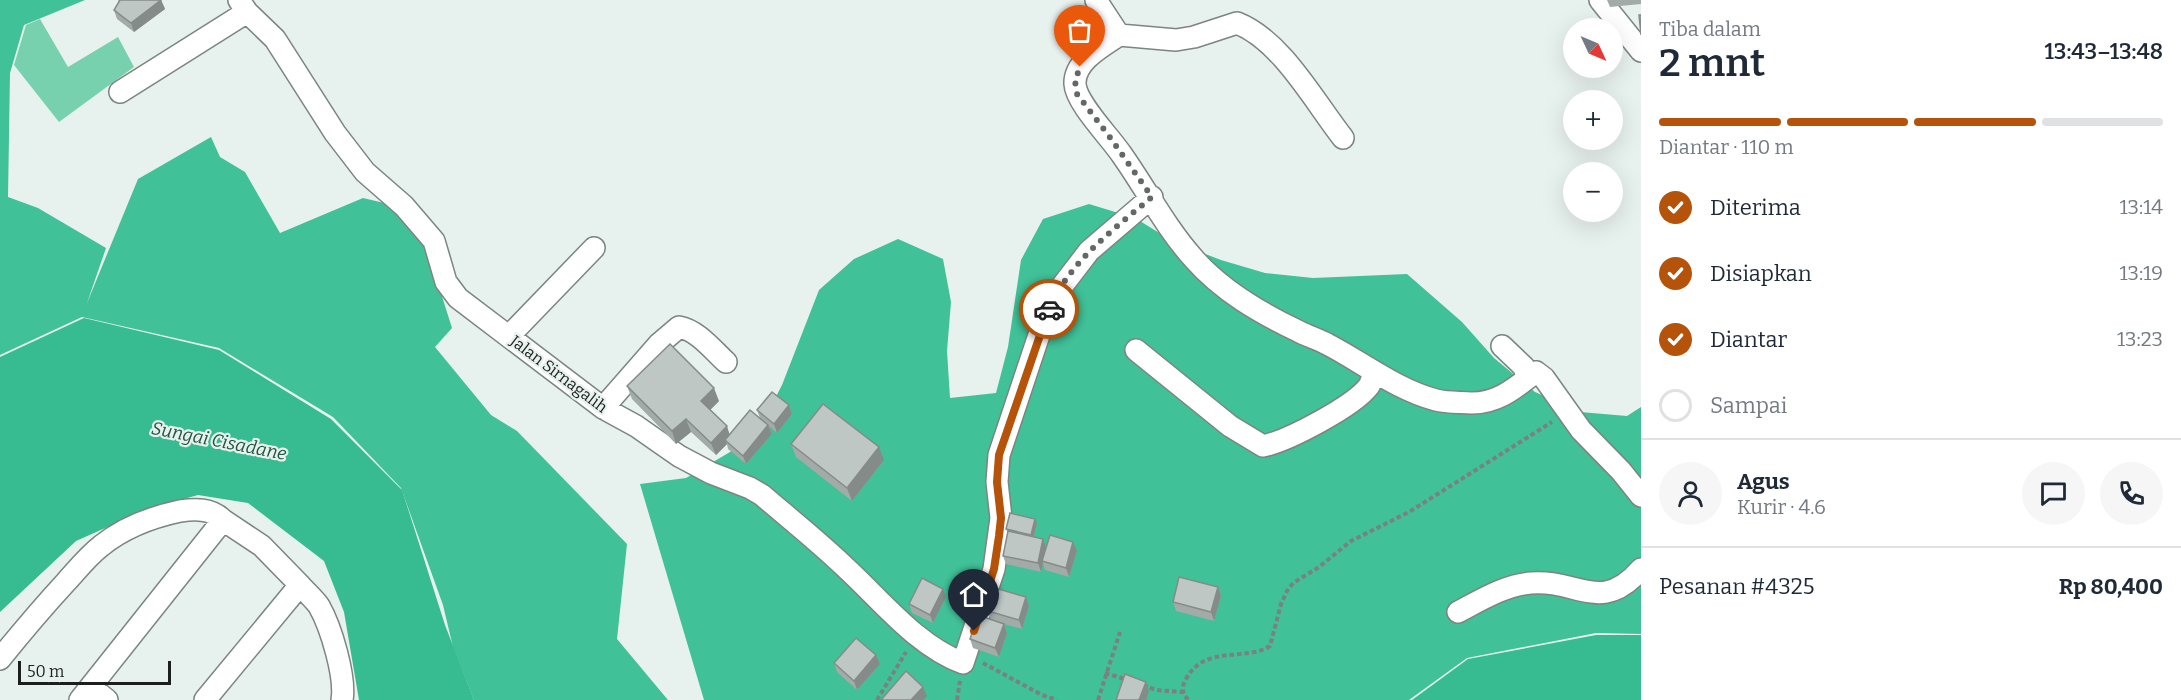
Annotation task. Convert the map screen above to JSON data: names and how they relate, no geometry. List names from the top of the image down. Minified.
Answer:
{"streets":{"street":["Jalan Sirnagalih"]},"water":["Sungai Cisadane"],"scale_bar":"50 m","north":"bottom right","page":{"heading":["2 mnt","Tiba dalam","13:43–13:48"],"panel":["Agus","Kurir · 4.6","Pesanan #4325","Rp 80,400"],"map_buttons":["+","−"],"bar":"Diantar · 110 m","list":[["Diterima","13:14"],["Disiapkan","13:19"],["Diantar","13:23"],"Sampai"],"scale":"50 m"}}
